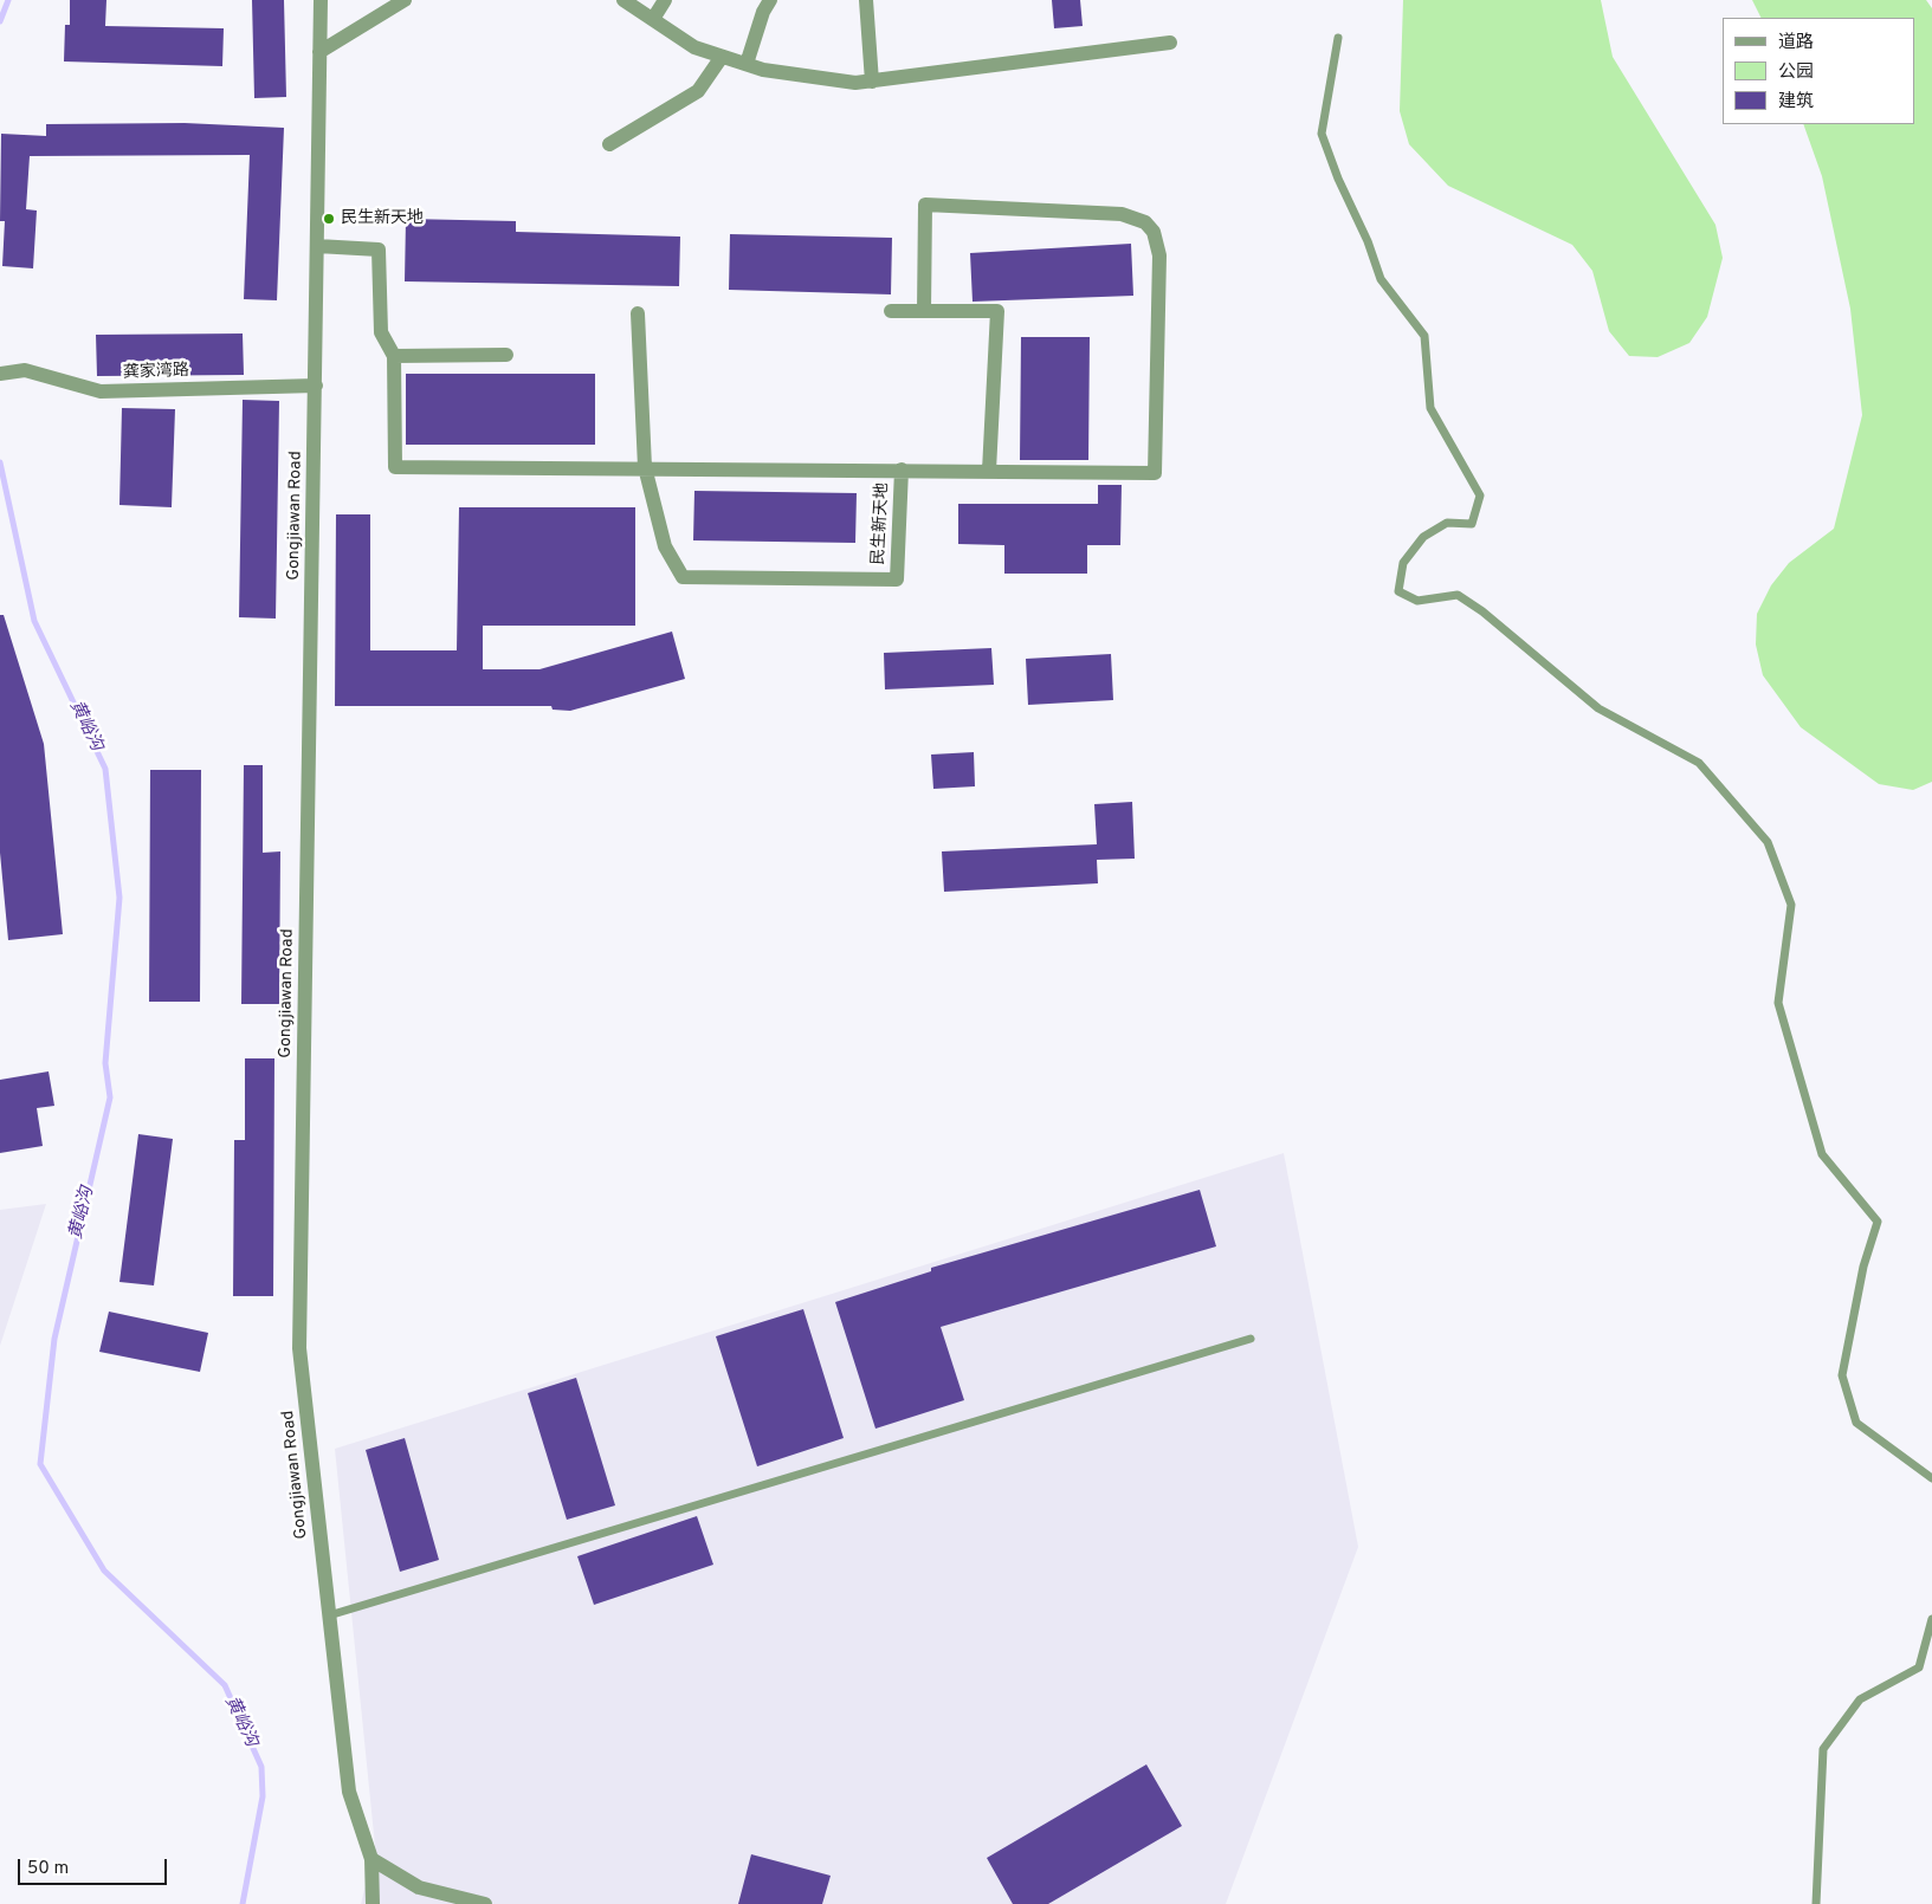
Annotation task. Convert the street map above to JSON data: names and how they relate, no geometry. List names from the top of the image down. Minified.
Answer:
{"streets":{"street":["龚家湾路","Gongjiawan Road","民生新天地"]},"crossings":[["龚家湾路","Gongjiawan Road"]],"water":["黄峪沟"],"places":["民生新天地"],"legend":["道路","公园","建筑"],"scale_bar":"50 m"}
